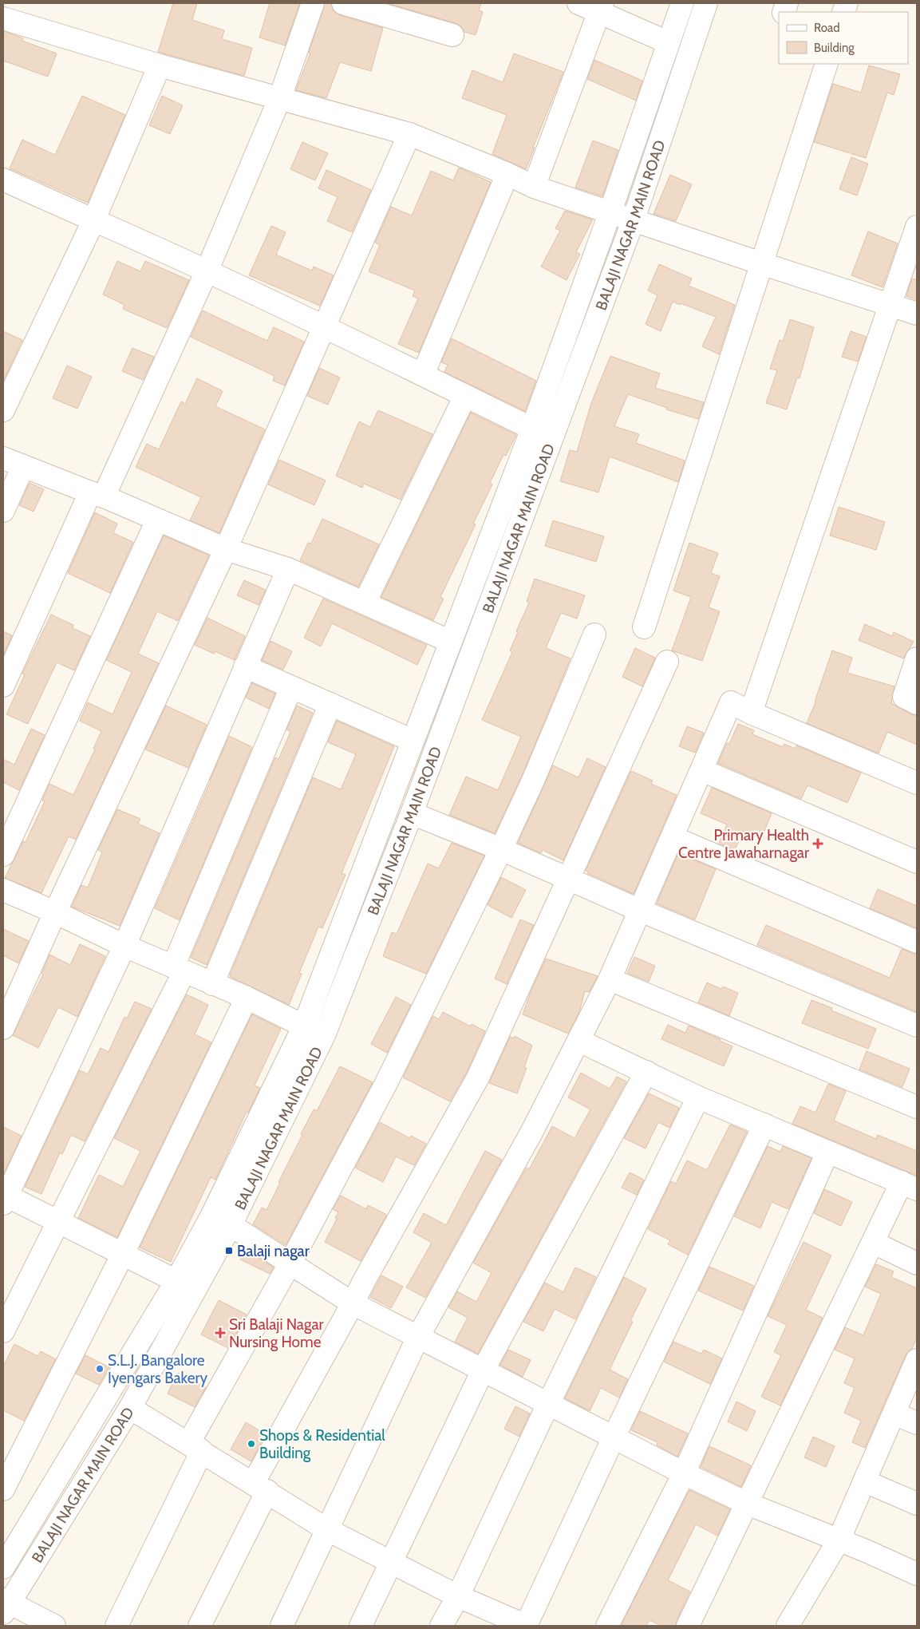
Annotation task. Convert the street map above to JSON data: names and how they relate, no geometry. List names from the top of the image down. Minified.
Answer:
{"streets":{"street":["BALAJI NAGAR MAIN ROAD"]},"places":{"health":["Primary Health Centre Jawaharnagar","Sri Balaji Nagar Nursing Home"],"transit":["Balaji nagar"],"other":["S.L.J. Bangalore Iyengars Bakery","Shops & Residential Building"]},"legend":["Road","Building"]}
